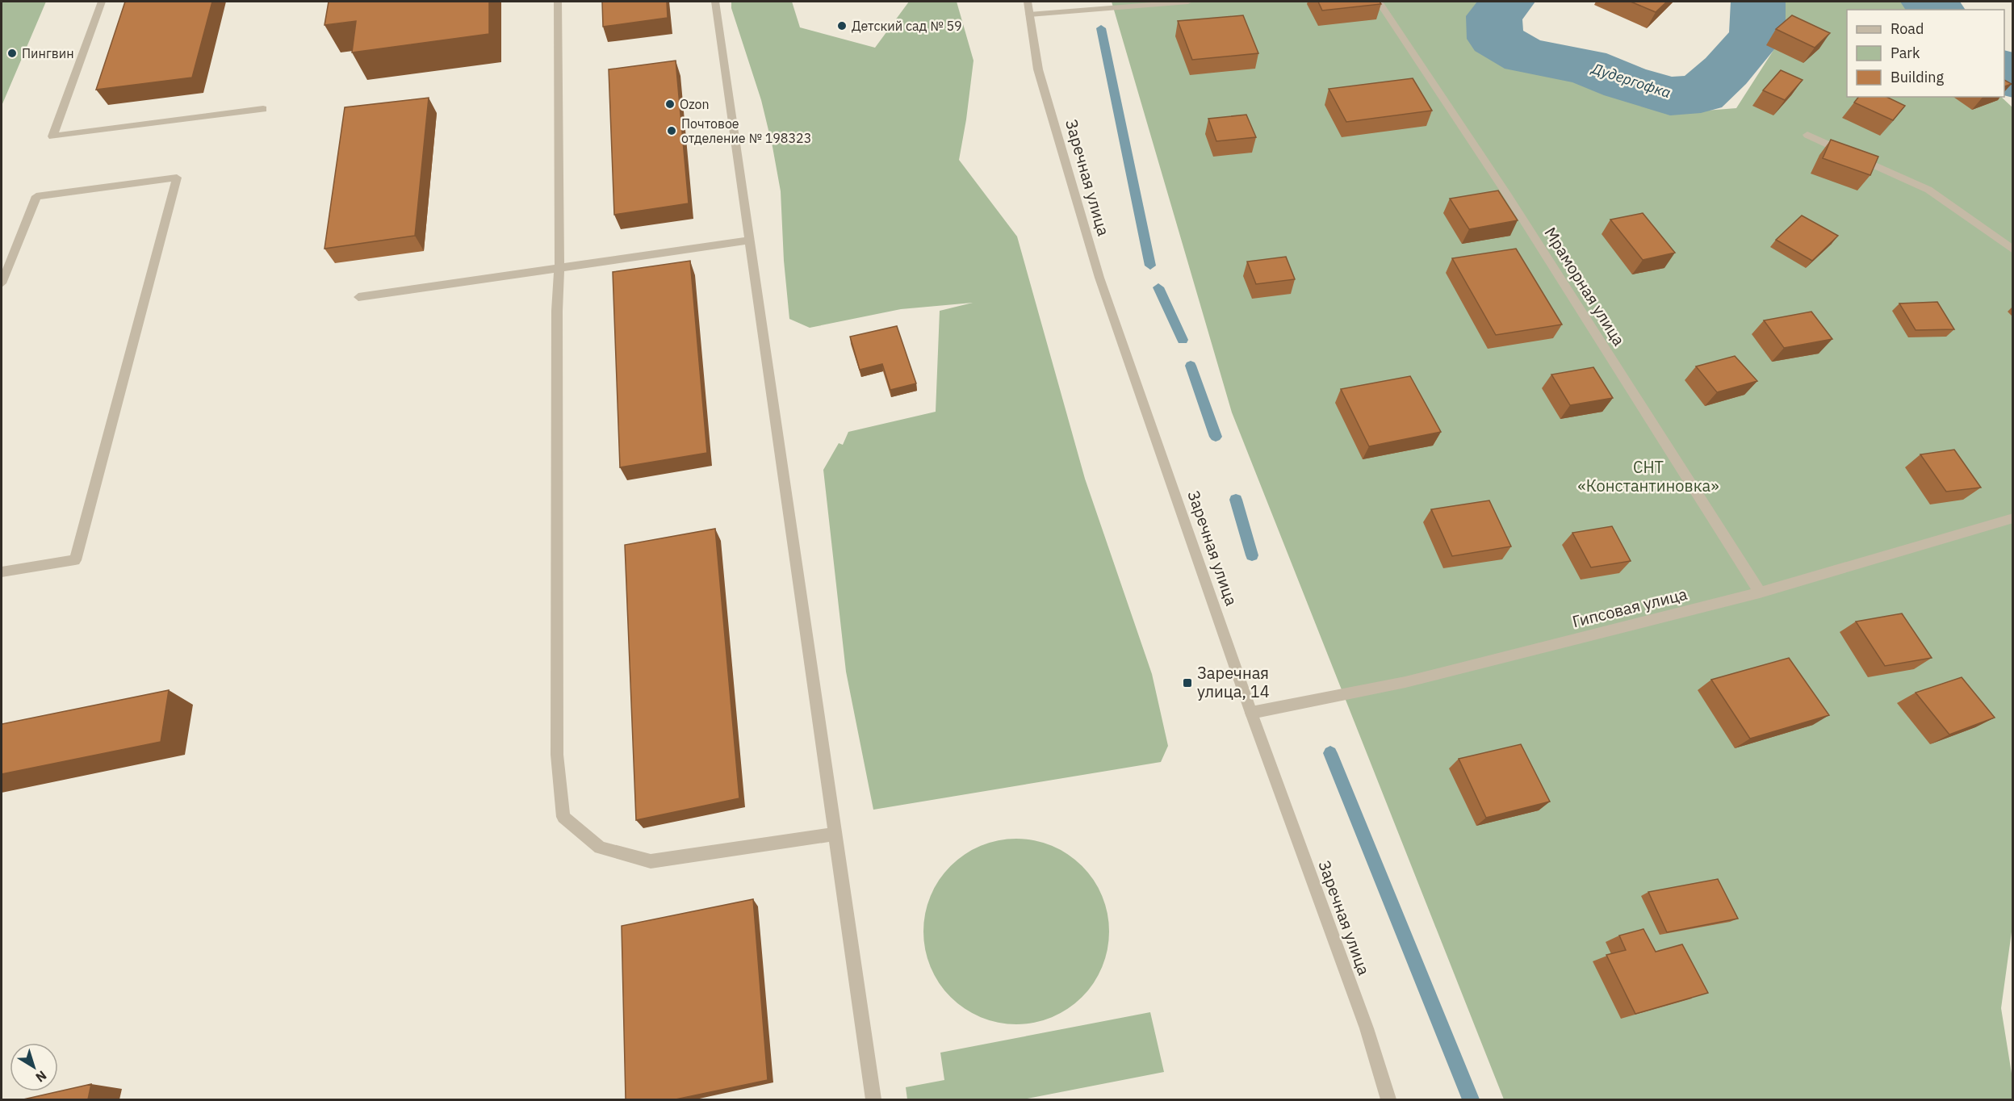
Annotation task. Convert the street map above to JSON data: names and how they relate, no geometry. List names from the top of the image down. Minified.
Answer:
{"streets":{"street":["Заречная улица","Мраморная улица","Гипсовая улица"]},"crossings":[["Заречная улица","Гипсовая улица"],["Мраморная улица","Гипсовая улица"]],"water":["Дудергофка"],"parks":["СНТ «Константиновка»"],"places":{"other":["Детский сад № 59","Пингвин","Ozon","Почтовое отделение № 198323"],"transit":["Заречная улица, 14"]},"legend":["Road","Park","Building"],"north":"bottom right"}
